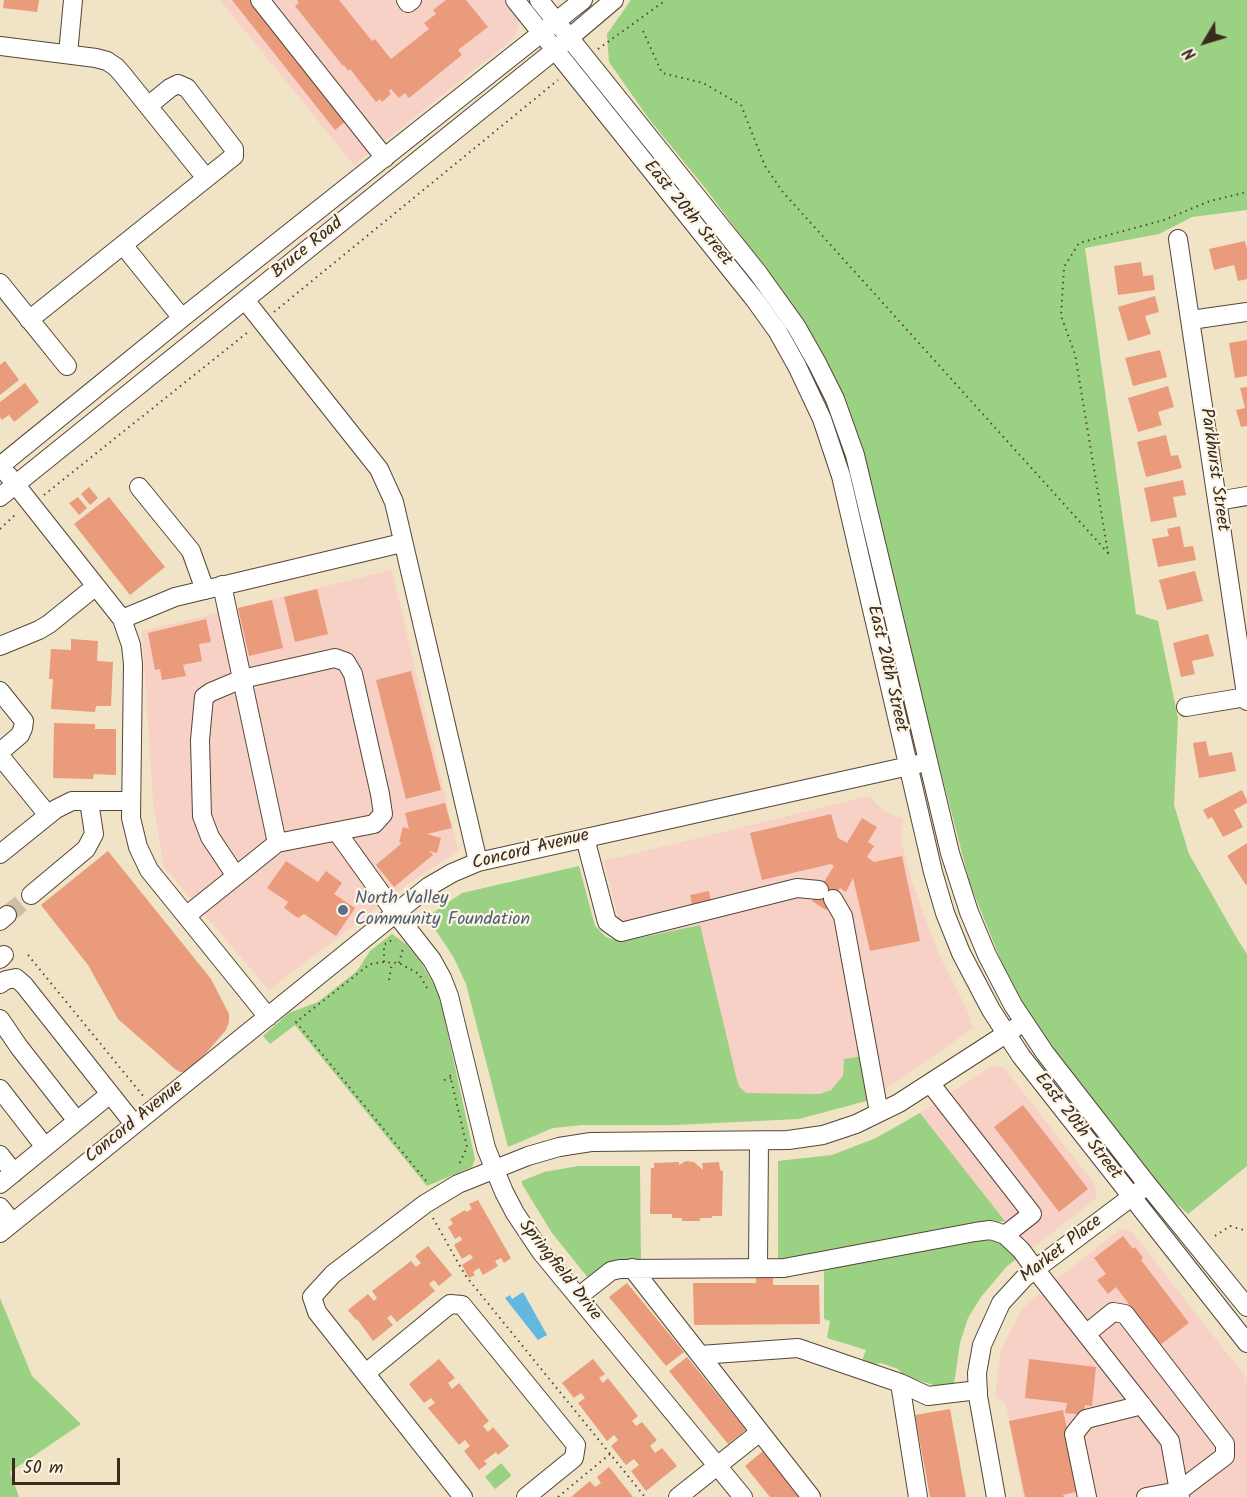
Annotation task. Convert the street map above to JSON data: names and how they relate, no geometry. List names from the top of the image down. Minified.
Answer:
{"streets":{"street":["East 20th Street","Bruce Road","Parkhurst Street","Concord Avenue","Market Place","Springfield Drive"]},"crossings":[["East 20th Street","Bruce Road"],["East 20th Street","Concord Avenue"],["East 20th Street","Market Place"],["Concord Avenue","Springfield Drive"]],"places":["North Valley Community Foundation"],"scale_bar":"50 m","north":"bottom left"}
